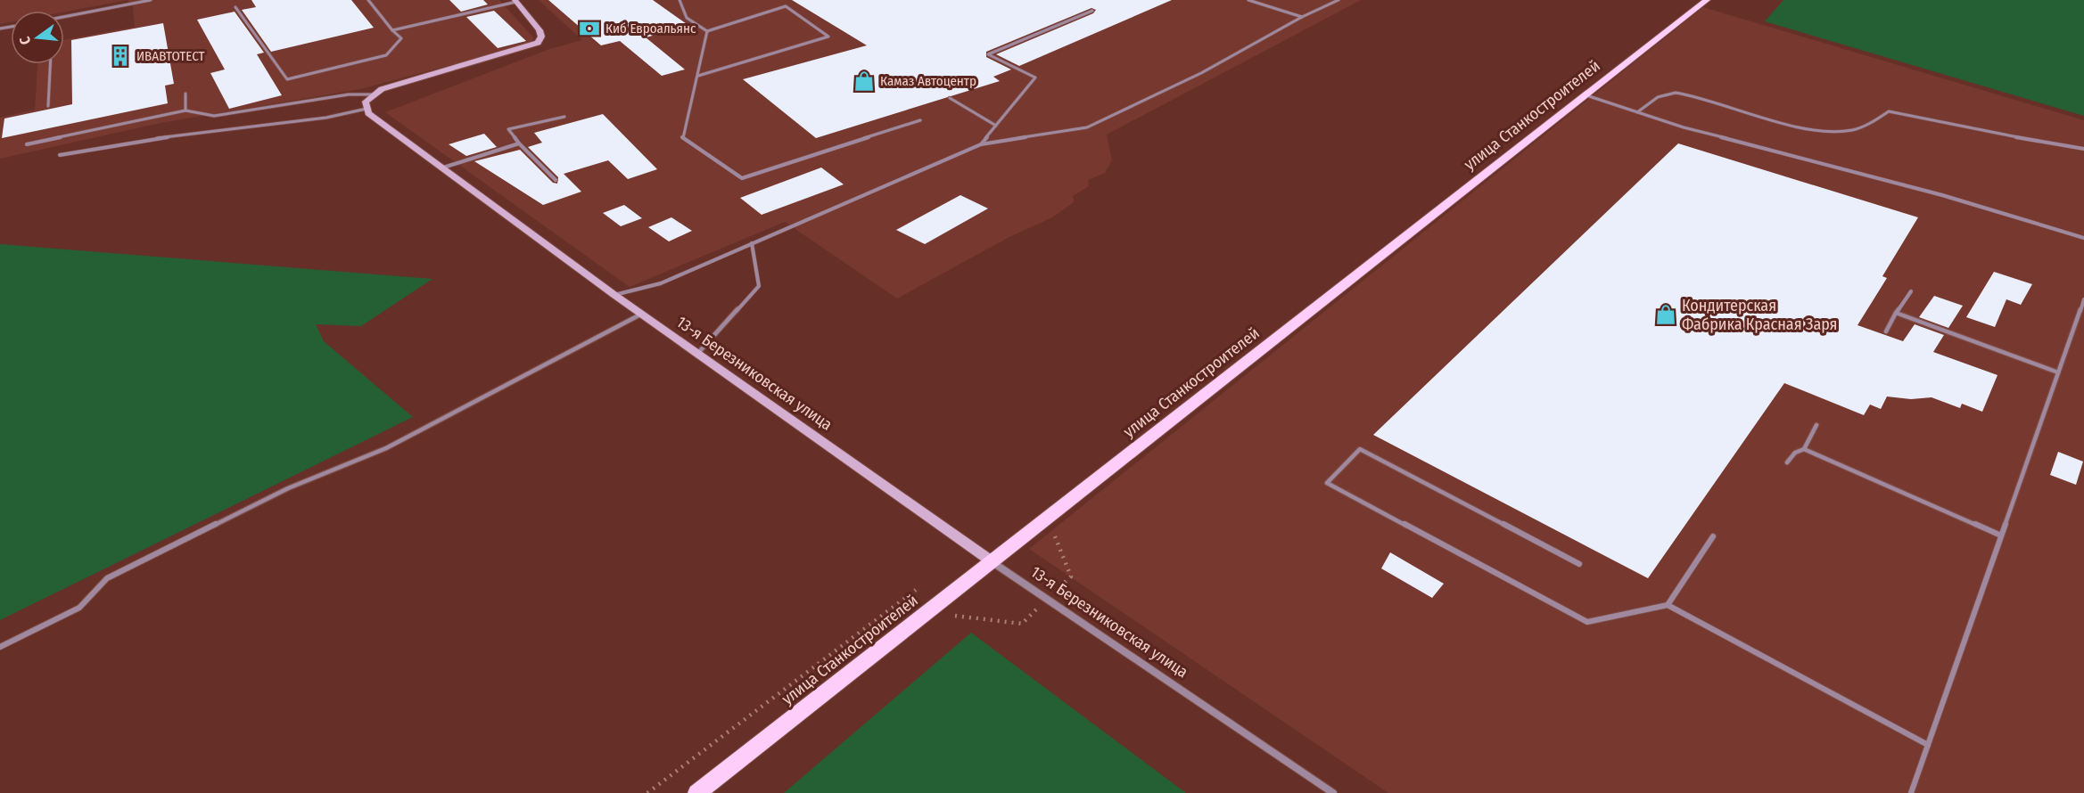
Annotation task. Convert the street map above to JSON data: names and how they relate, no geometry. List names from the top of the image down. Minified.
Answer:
{"streets":{"main road":["улица Станкостроителей"],"street":["13-я Березниковская улица"]},"crossings":[["улица Станкостроителей","13-я Березниковская улица"]],"places":{"bank":["Киб Евроальянс"],"building":["ИВАВТОТЕСТ"],"shop":["Камаз Автоцентр","Кондитерская Фабрика Красная Заря"]},"north":"left"}
